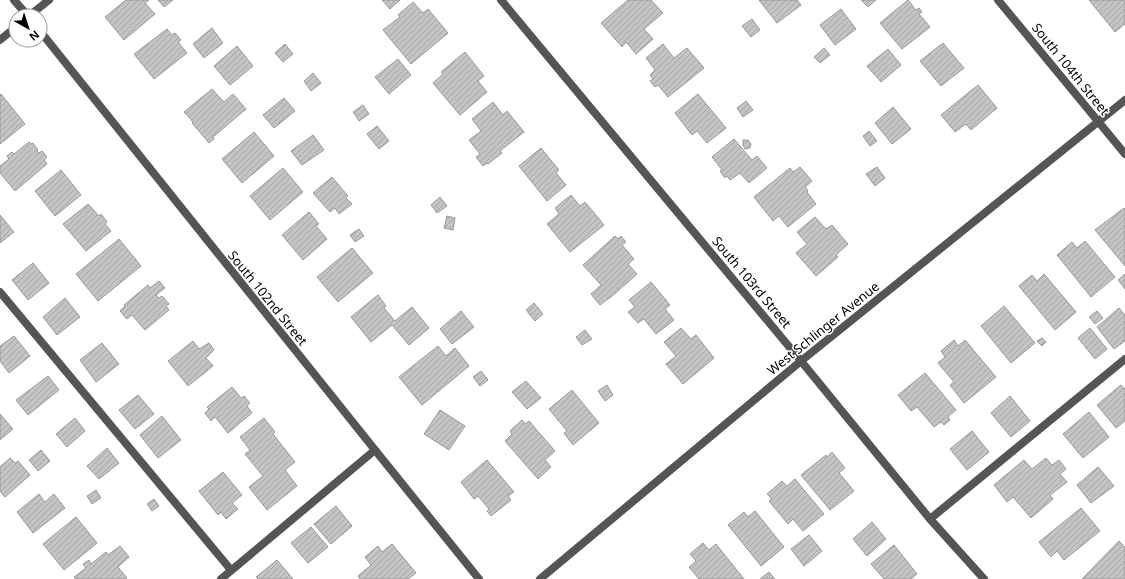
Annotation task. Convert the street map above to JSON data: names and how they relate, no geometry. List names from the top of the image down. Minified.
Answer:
{"streets":{"street":["South 104th Street","South 103rd Street","South 102nd Street","West Schlinger Avenue"]},"crossings":[["South 104th Street","West Schlinger Avenue"],["South 103rd Street","West Schlinger Avenue"]],"north":"bottom right"}
